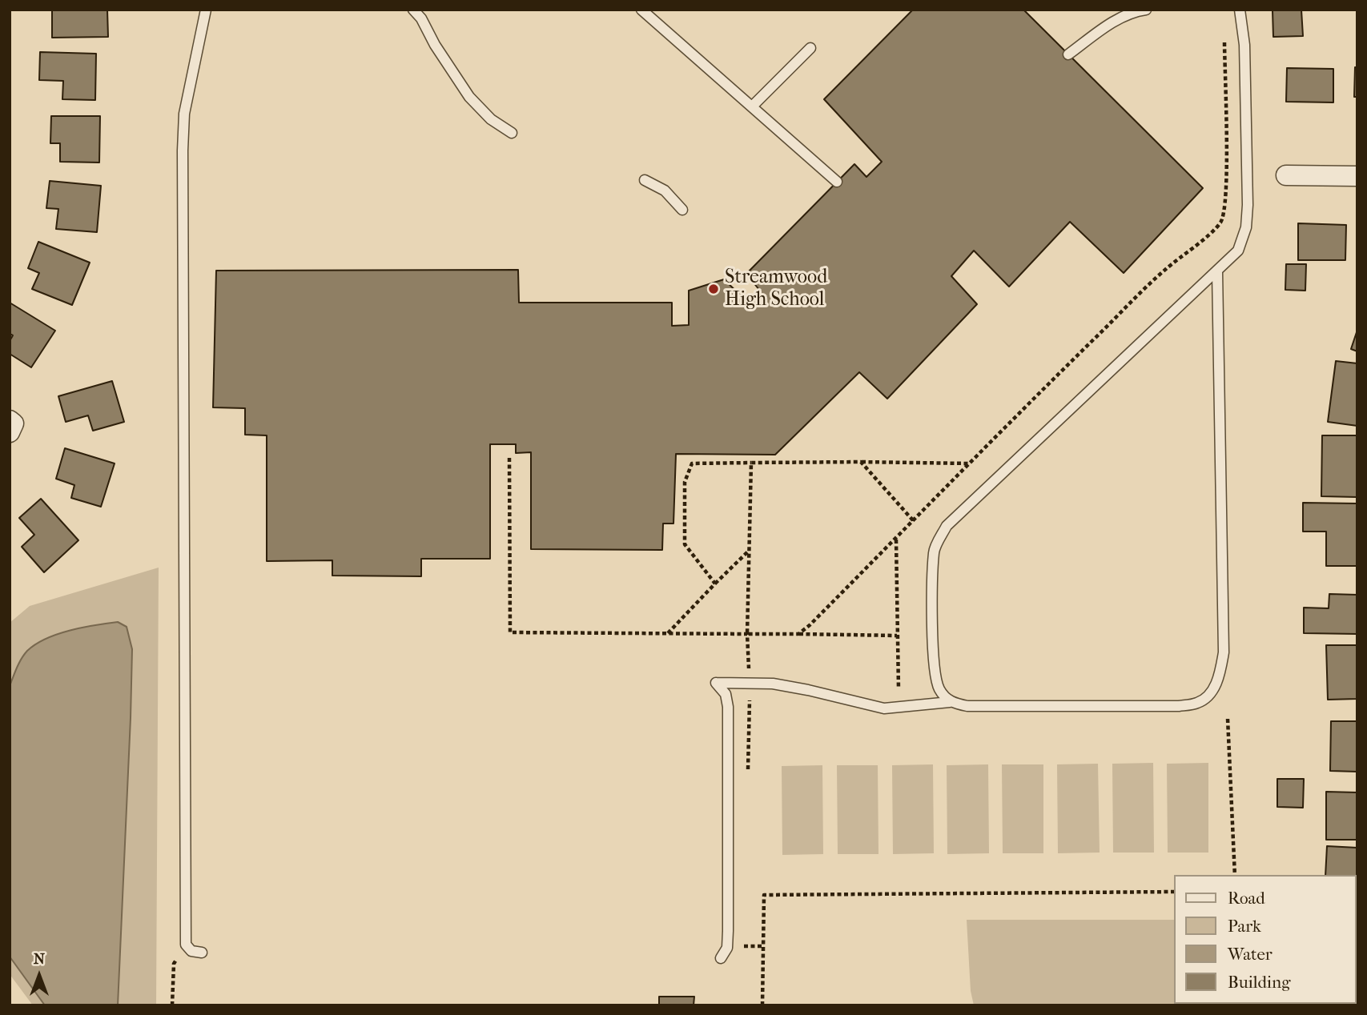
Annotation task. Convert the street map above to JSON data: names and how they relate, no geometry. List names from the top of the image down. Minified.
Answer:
{"places":["Streamwood High School"],"legend":["Road","Park","Water","Building"],"north":"top"}
